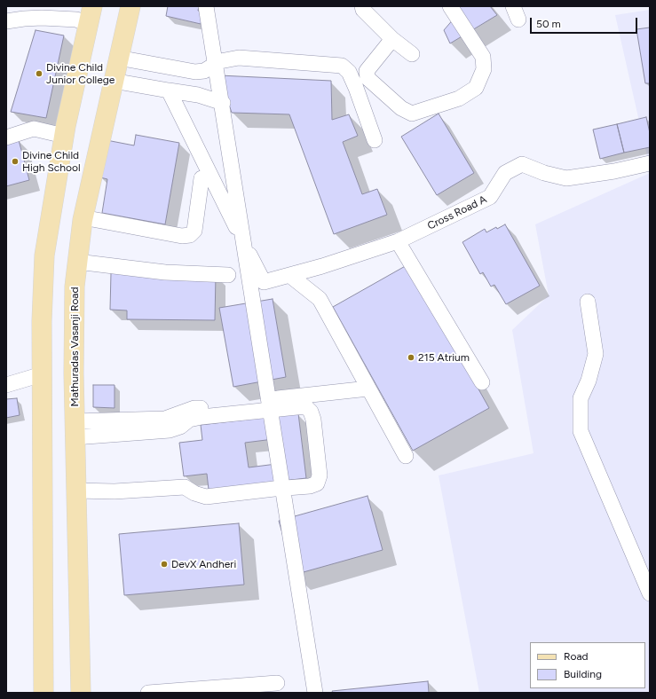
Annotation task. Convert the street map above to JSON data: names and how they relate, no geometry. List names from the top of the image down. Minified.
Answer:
{"streets":{"main road":["Mathuradas Vasanji Road"],"street":["Cross Road A"]},"places":["Divine Child Junior College","Divine Child High School","215 Atrium","DevX Andheri"],"legend":["Road","Building"],"scale_bar":"50 m"}
